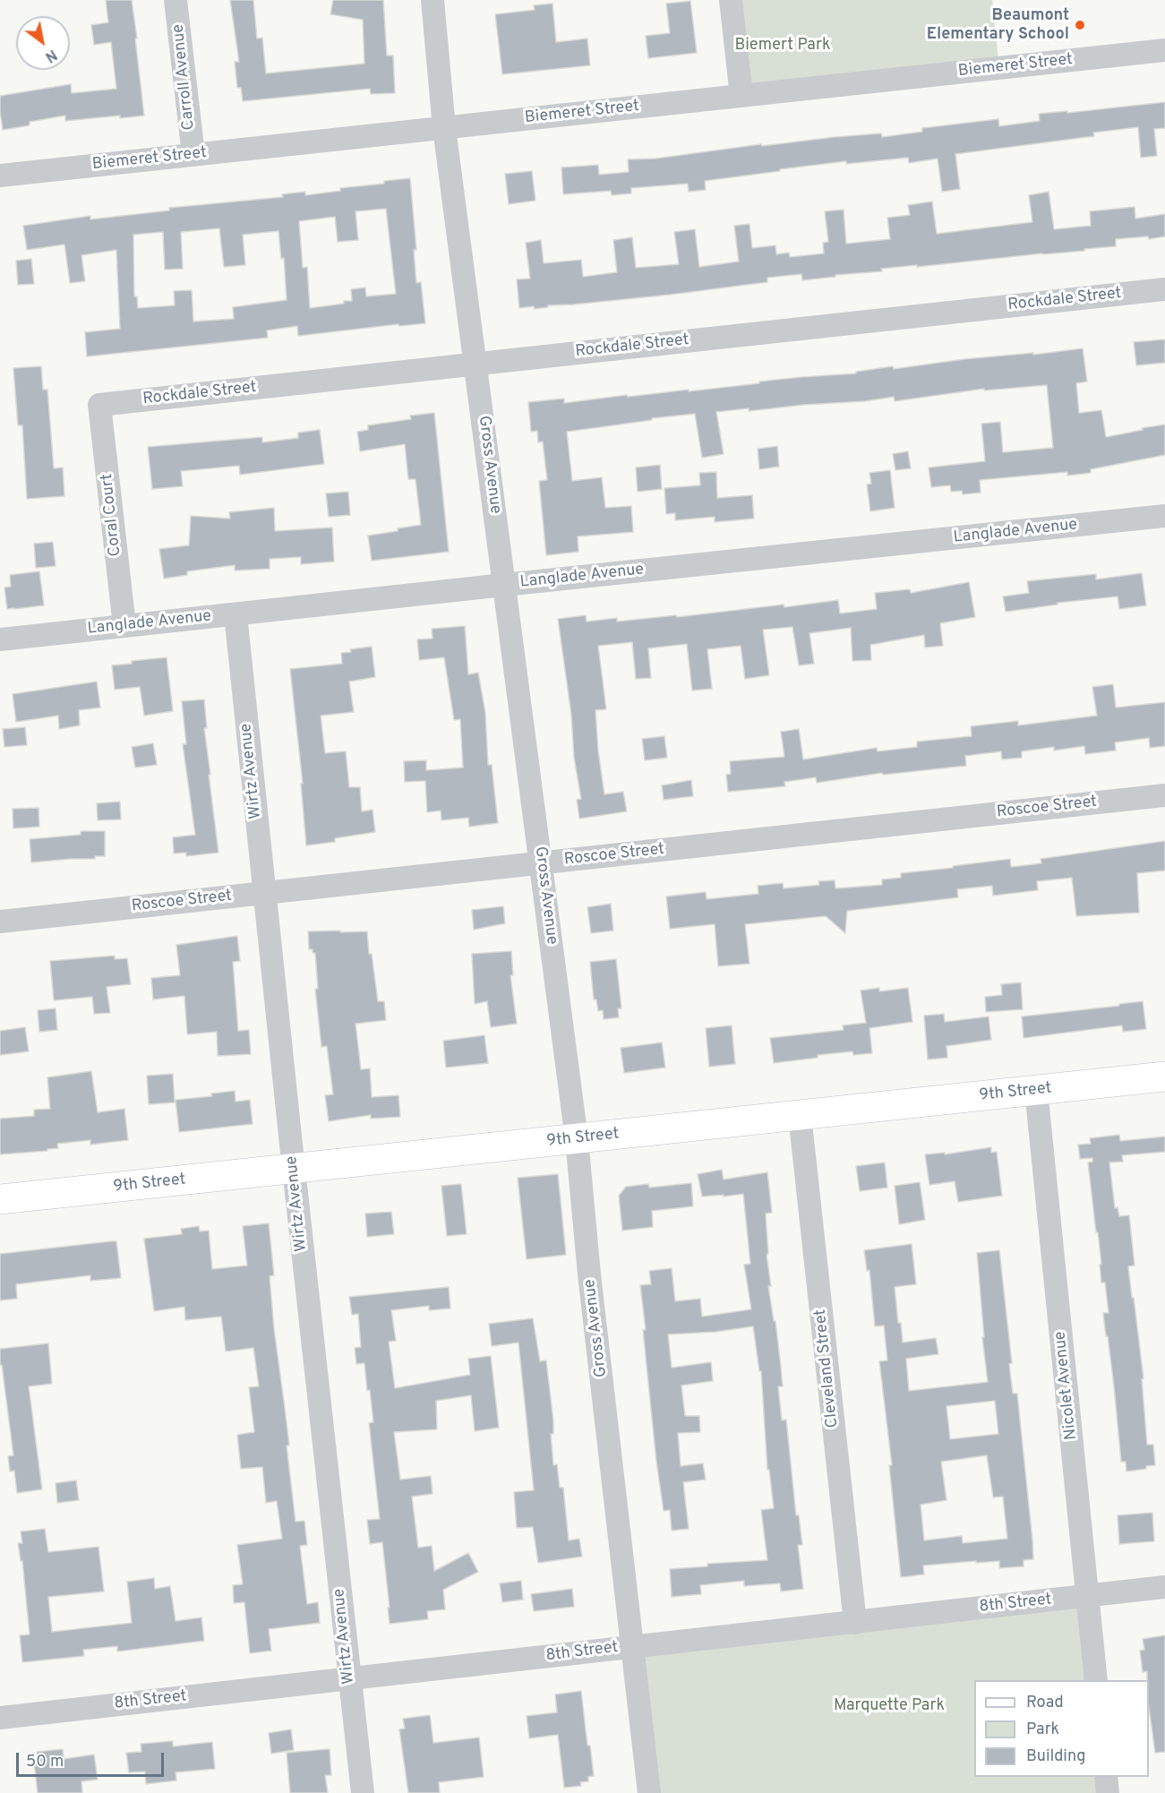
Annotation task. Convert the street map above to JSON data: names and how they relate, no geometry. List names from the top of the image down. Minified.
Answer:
{"streets":{"street":["Biemeret Street","Carroll Avenue","Rockdale Street","Gross Avenue","Coral Court","Langlade Avenue","Wirtz Avenue","Roscoe Street","9th Street","Cleveland Street","Nicolet Avenue","8th Street"]},"crossings":[["Biemeret Street","Carroll Avenue"],["Biemeret Street","Gross Avenue"],["Rockdale Street","Gross Avenue"],["Rockdale Street","Coral Court"],["Gross Avenue","Langlade Avenue"],["Gross Avenue","Roscoe Street"],["Gross Avenue","9th Street"],["Gross Avenue","8th Street"],["Coral Court","Langlade Avenue"],["Langlade Avenue","Wirtz Avenue"],["Wirtz Avenue","Roscoe Street"],["Wirtz Avenue","9th Street"],["Wirtz Avenue","8th Street"],["9th Street","Cleveland Street"],["9th Street","Nicolet Avenue"],["Cleveland Street","8th Street"],["Nicolet Avenue","8th Street"]],"parks":["Biemert Park","Marquette Park"],"places":["Beaumont Elementary School"],"legend":["Road","Park","Building"],"scale_bar":"50 m","north":"bottom right"}
